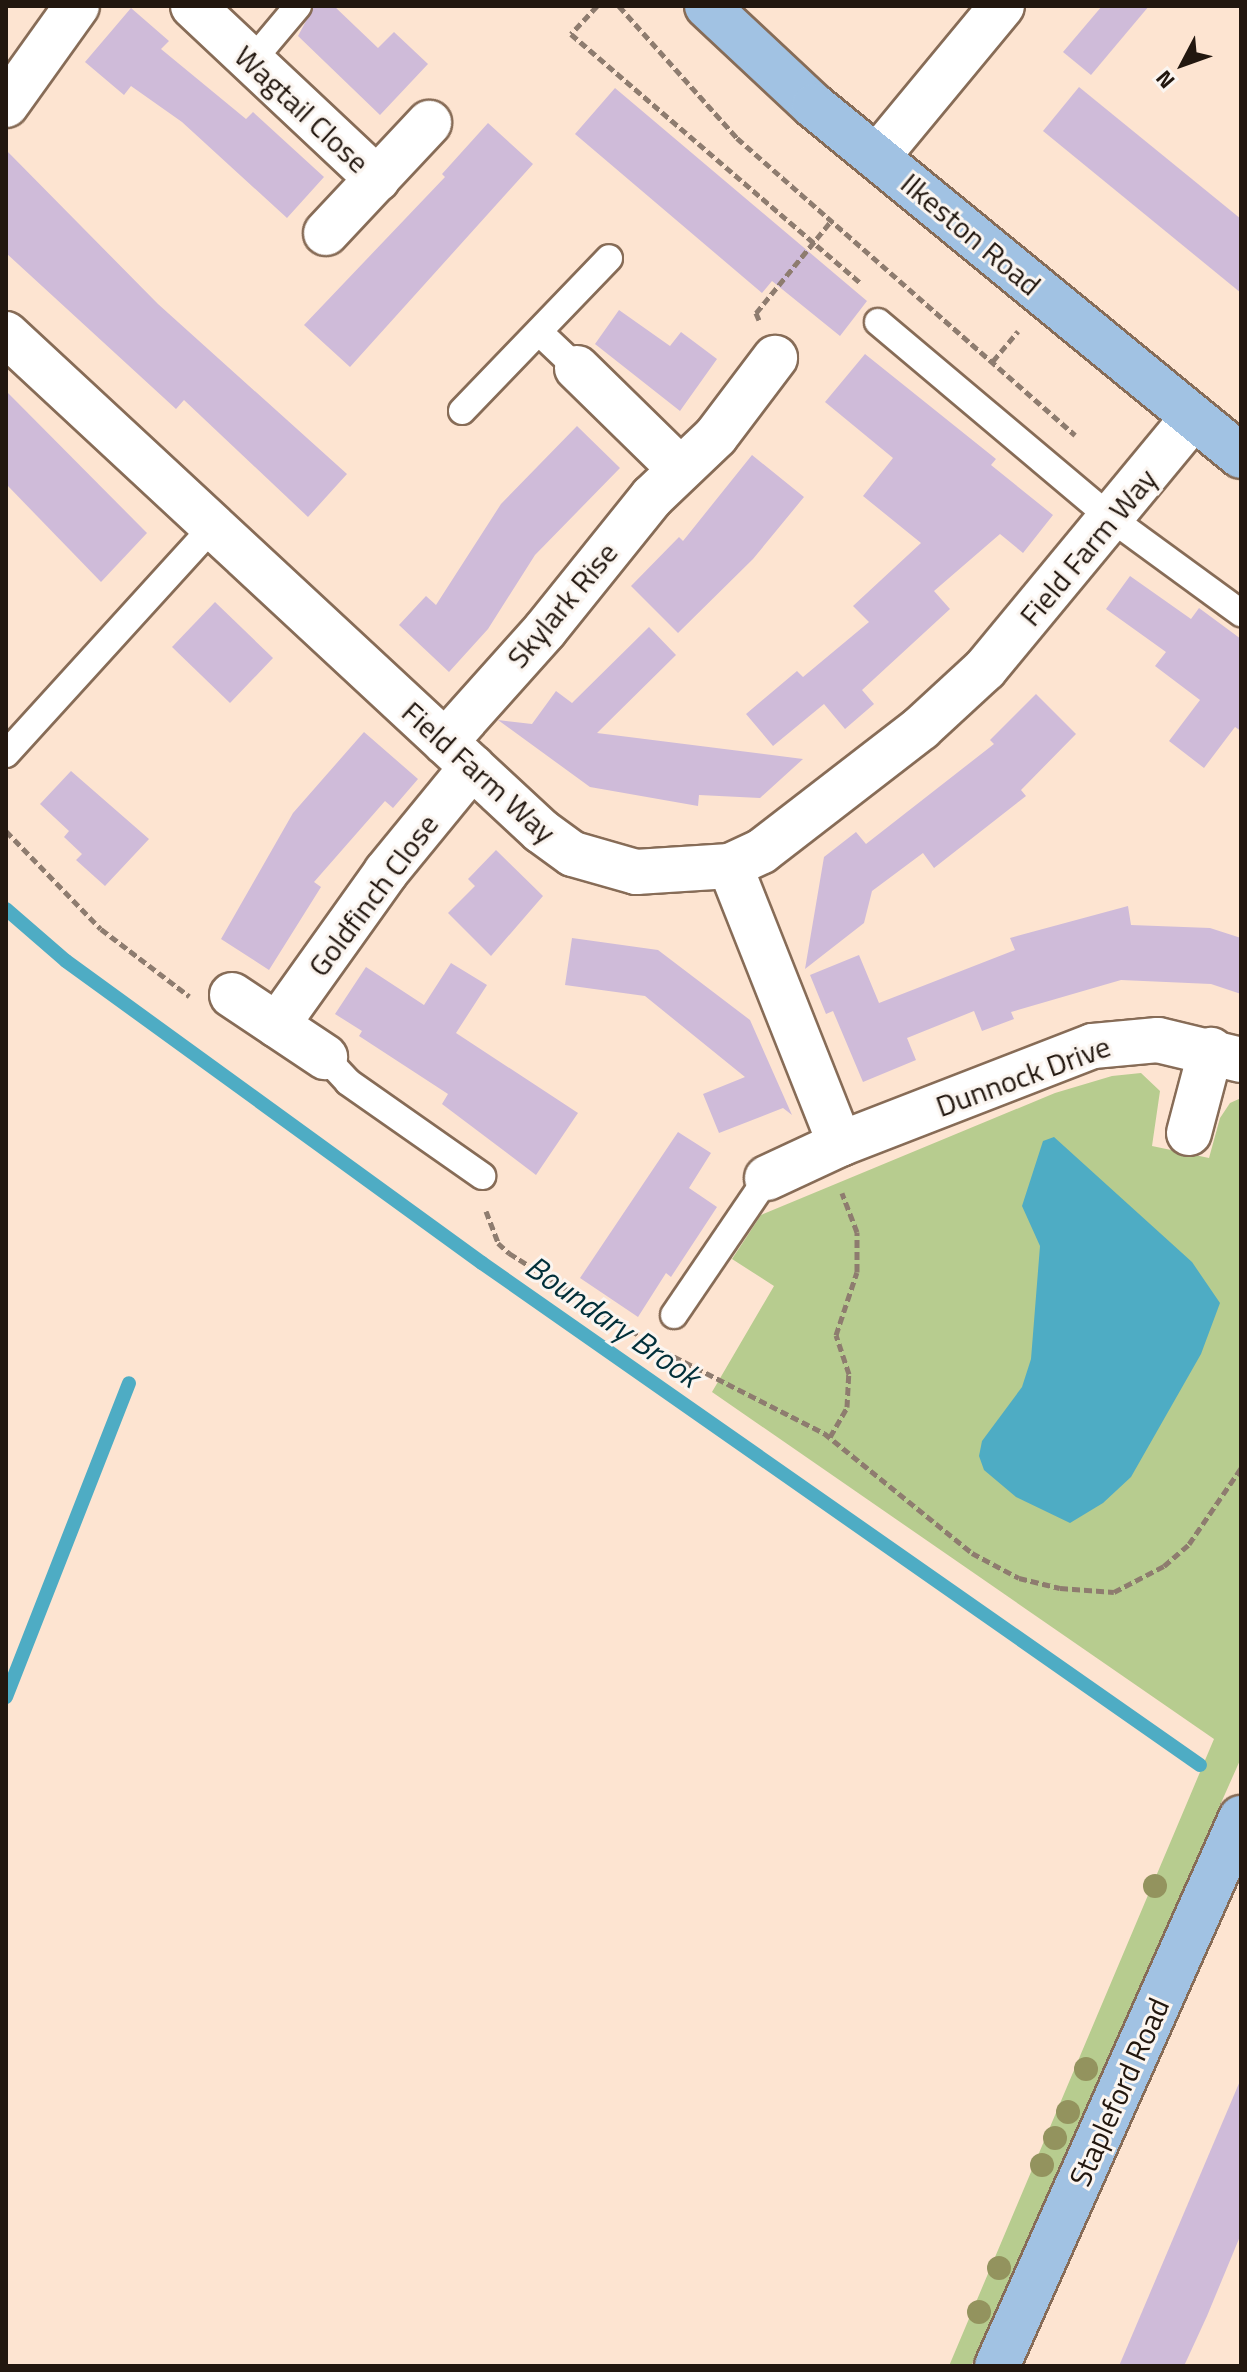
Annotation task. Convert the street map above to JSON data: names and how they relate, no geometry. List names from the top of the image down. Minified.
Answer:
{"streets":{"main road":["Ilkeston Road","Stapleford Road"],"street":["Wagtail Close","Field Farm Way","Skylark Rise","Goldfinch Close","Dunnock Drive"]},"crossings":[["Ilkeston Road","Field Farm Way"],["Field Farm Way","Skylark Rise"],["Field Farm Way","Goldfinch Close"],["Skylark Rise","Goldfinch Close"]],"water":["Boundary Brook"],"north":"bottom left"}
